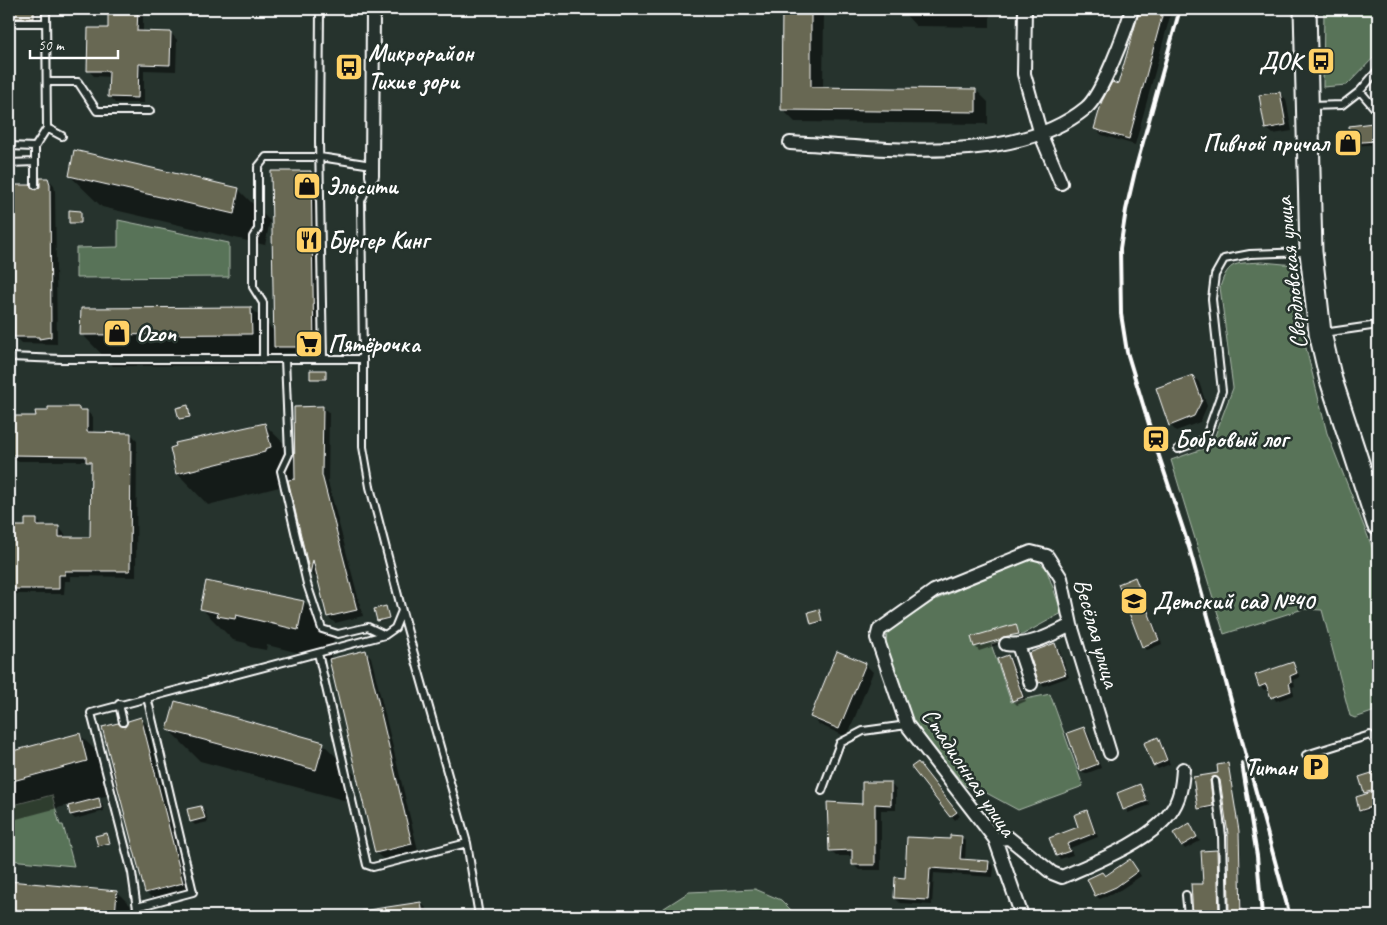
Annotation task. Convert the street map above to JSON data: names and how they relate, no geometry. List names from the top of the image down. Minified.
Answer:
{"streets":{"highway":["Свердловская улица"],"street":["Весёлая улица","Стадионная улица"]},"crossings":[["Весёлая улица","Стадионная улица"]],"places":{"bus stop":["ДОК","Микрорайон Тихие зори"],"shop":["Пивной причал","Эльсити","Ozon"],"restaurant":["Бургер Кинг"],"supermarket":["Пятёрочка"],"station":["Бобровый лог"],"school or university":["Детский сад №40"],"parking":["Титан"]},"scale_bar":"50 m"}
